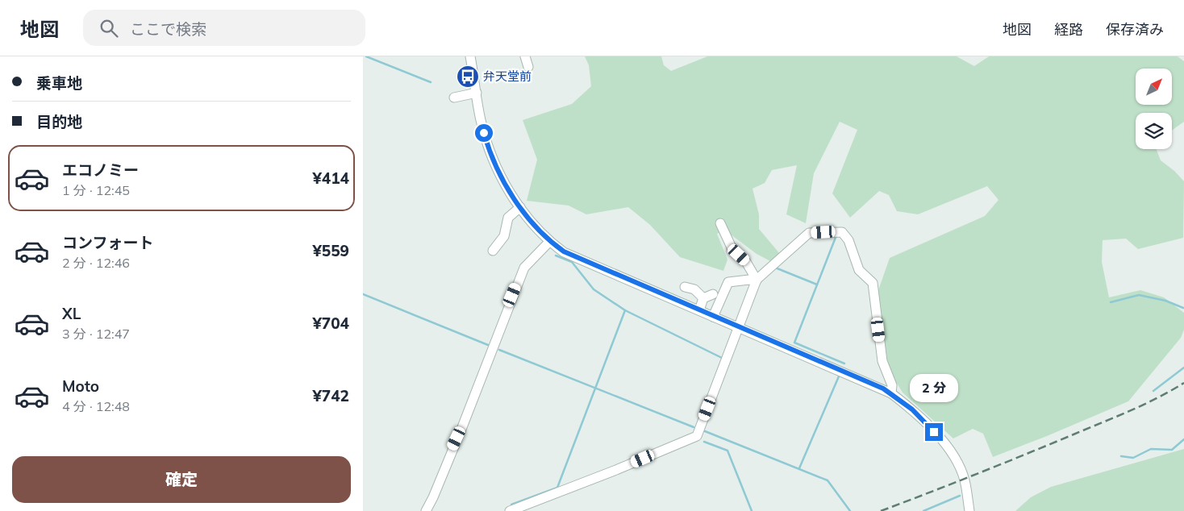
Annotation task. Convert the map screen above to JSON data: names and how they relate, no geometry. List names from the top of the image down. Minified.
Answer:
{"places":{"bus stop":["弁天堂前"]},"north":"top right","page":{"header":"地図","search":"ここで検索","nav":["地図","経路","保存済み"],"banner":["乗車地","目的地"],"list":[{"name":"エコノミー","note":"1 分 · 12:45","value":"¥414"},{"name":"コンフォート","note":"2 分 · 12:46","value":"¥559"},{"name":"XL","note":"3 分 · 12:47","value":"¥704"},{"name":"Moto","note":"4 分 · 12:48","value":"¥742"}],"bubble":"2 分","buttons":"確定"}}
